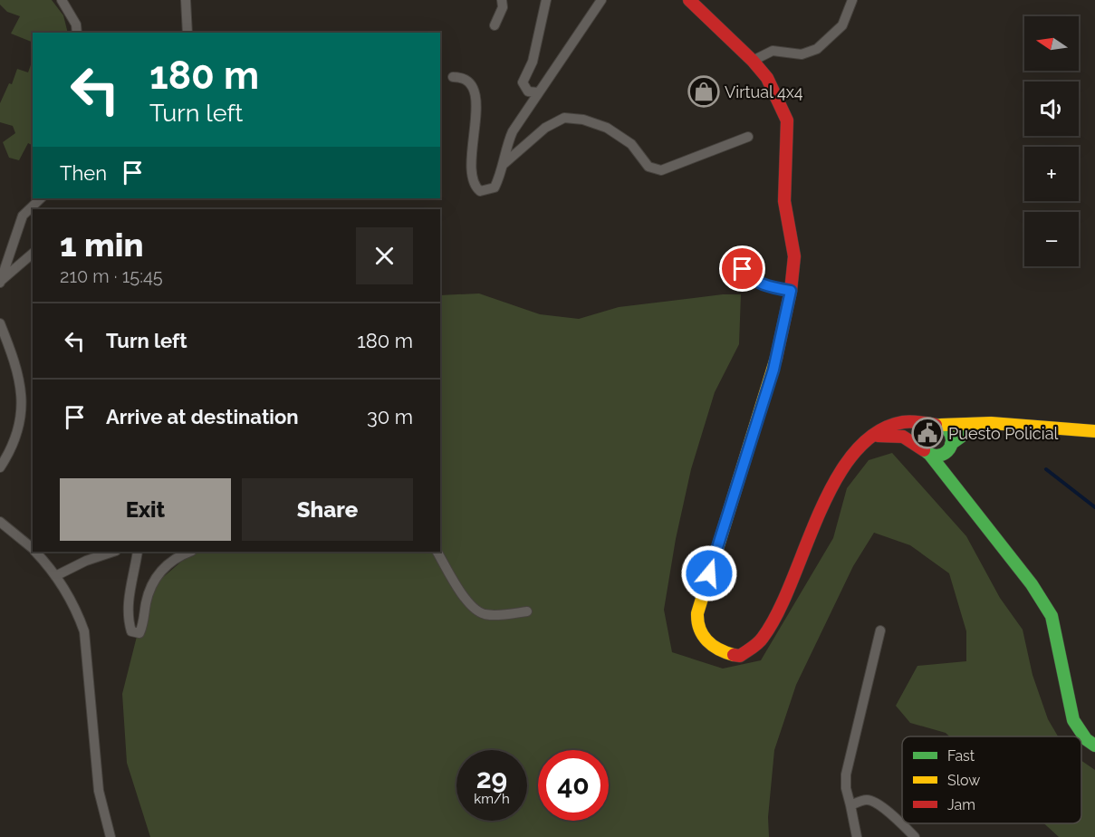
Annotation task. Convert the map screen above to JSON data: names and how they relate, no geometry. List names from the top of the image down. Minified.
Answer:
{"places":{"shop":["Virtual 4x4"],"public building":["Puesto Policial"]},"legend":["Fast","Slow","Jam"],"north":"left","page":{"map_buttons":["+","−"],"turn":["180 m","Turn left"],"then":"Then","heading":["1 min","210 m · 15:45"],"list":[{"name":"Turn left","value":"180 m"},{"name":"Arrive at destination","value":"30 m"}],"buttons":["Exit","Share"],"speed":"29 km/h","limit":"40"}}
